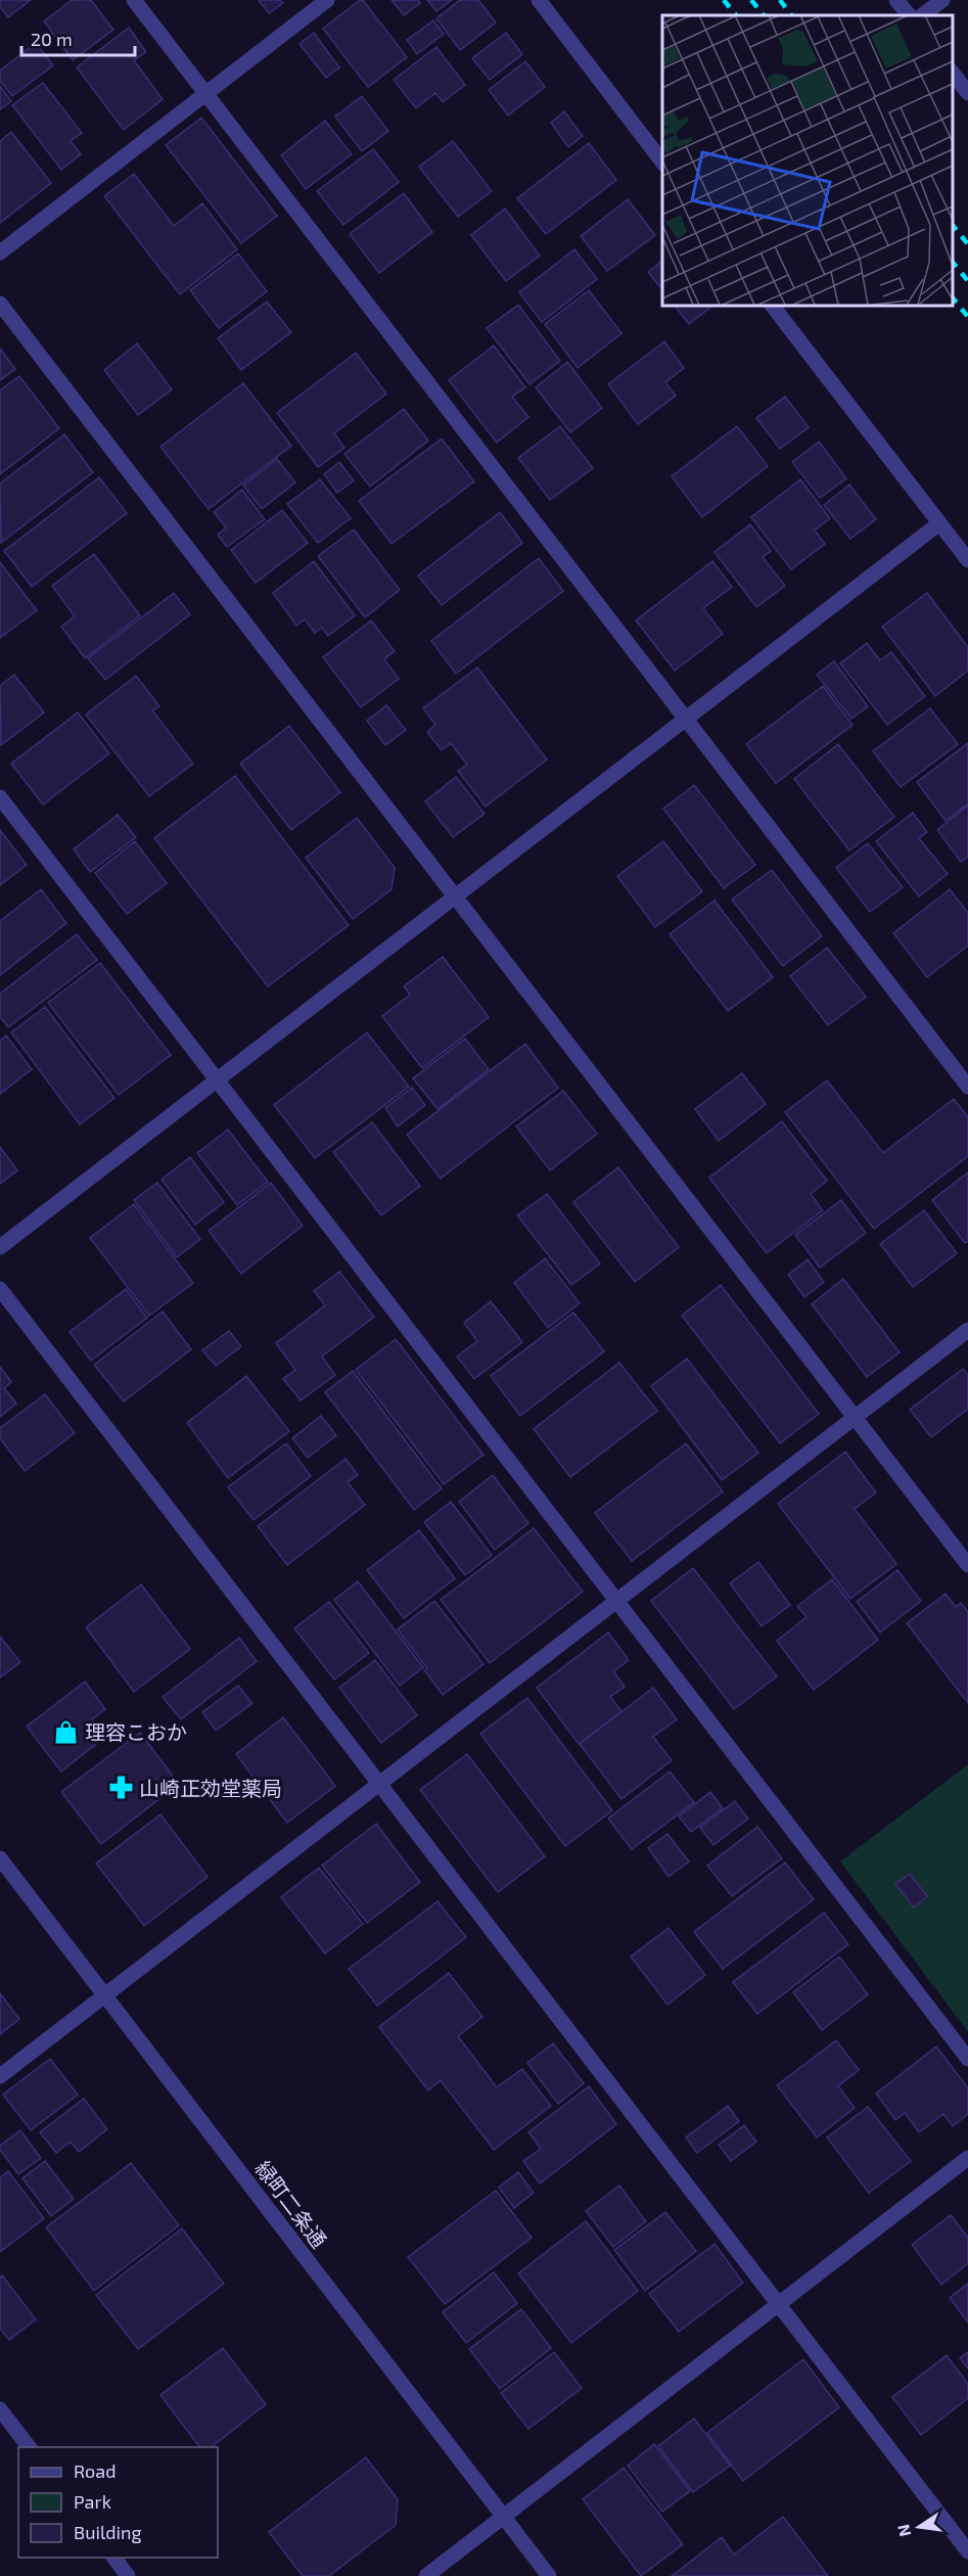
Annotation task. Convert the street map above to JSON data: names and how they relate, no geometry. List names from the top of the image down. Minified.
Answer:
{"streets":{"street":["緑町二条通"]},"places":{"shop":["理容こおか"],"pharmacy":["山崎正効堂薬局"]},"legend":["Road","Park","Building"],"scale_bar":"20 m","north":"left"}
